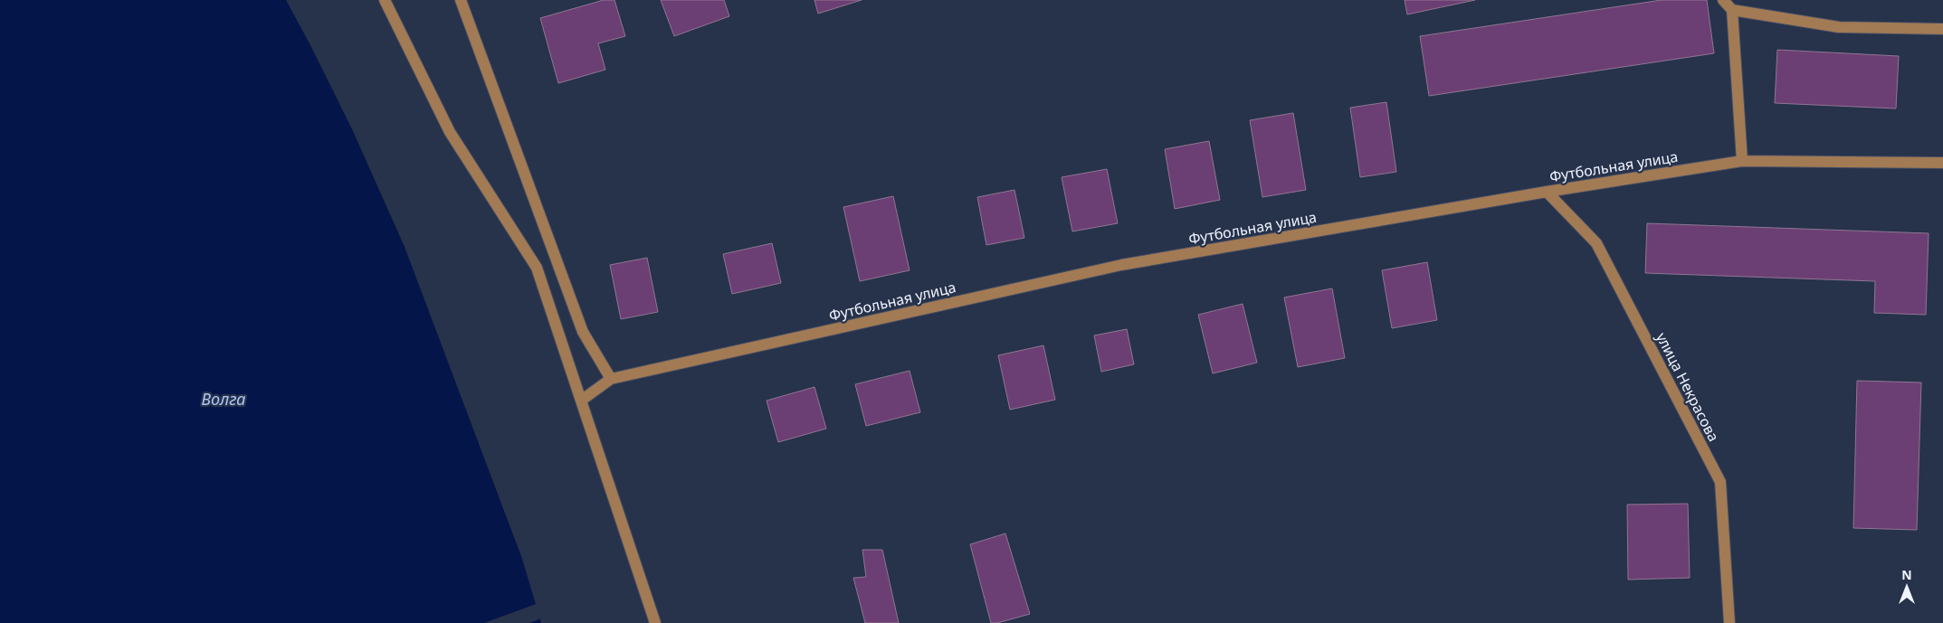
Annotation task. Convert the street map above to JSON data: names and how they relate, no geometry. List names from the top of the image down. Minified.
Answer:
{"streets":{"street":["Футбольная улица","улица Некрасова"]},"crossings":[["Футбольная улица","улица Некрасова"]],"water":["Волга"],"north":"top"}
